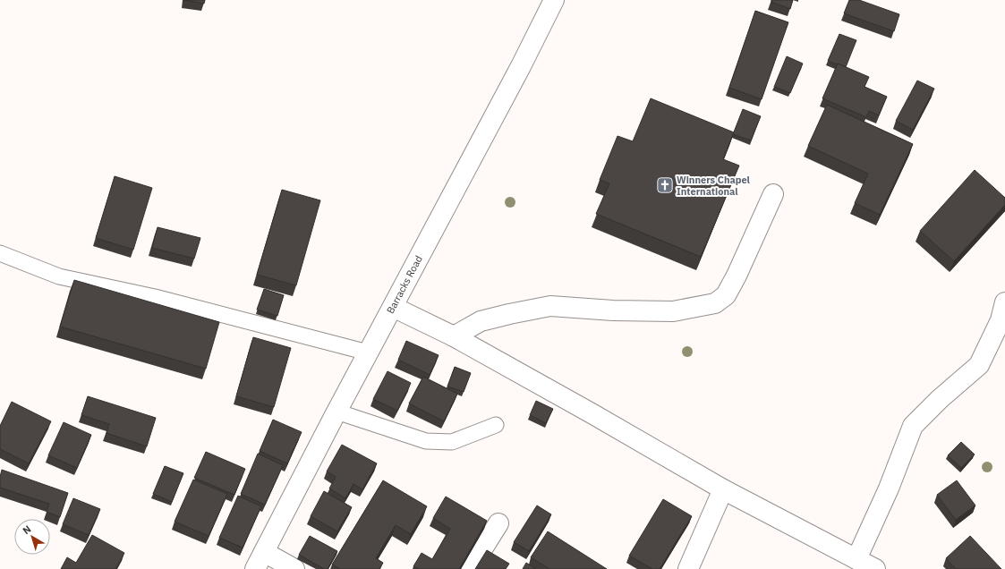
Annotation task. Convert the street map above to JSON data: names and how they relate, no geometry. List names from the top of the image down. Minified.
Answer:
{"streets":{"street":["Barracks Road"]},"places":{"church":["Winners Chapel International"]},"north":"top left"}
